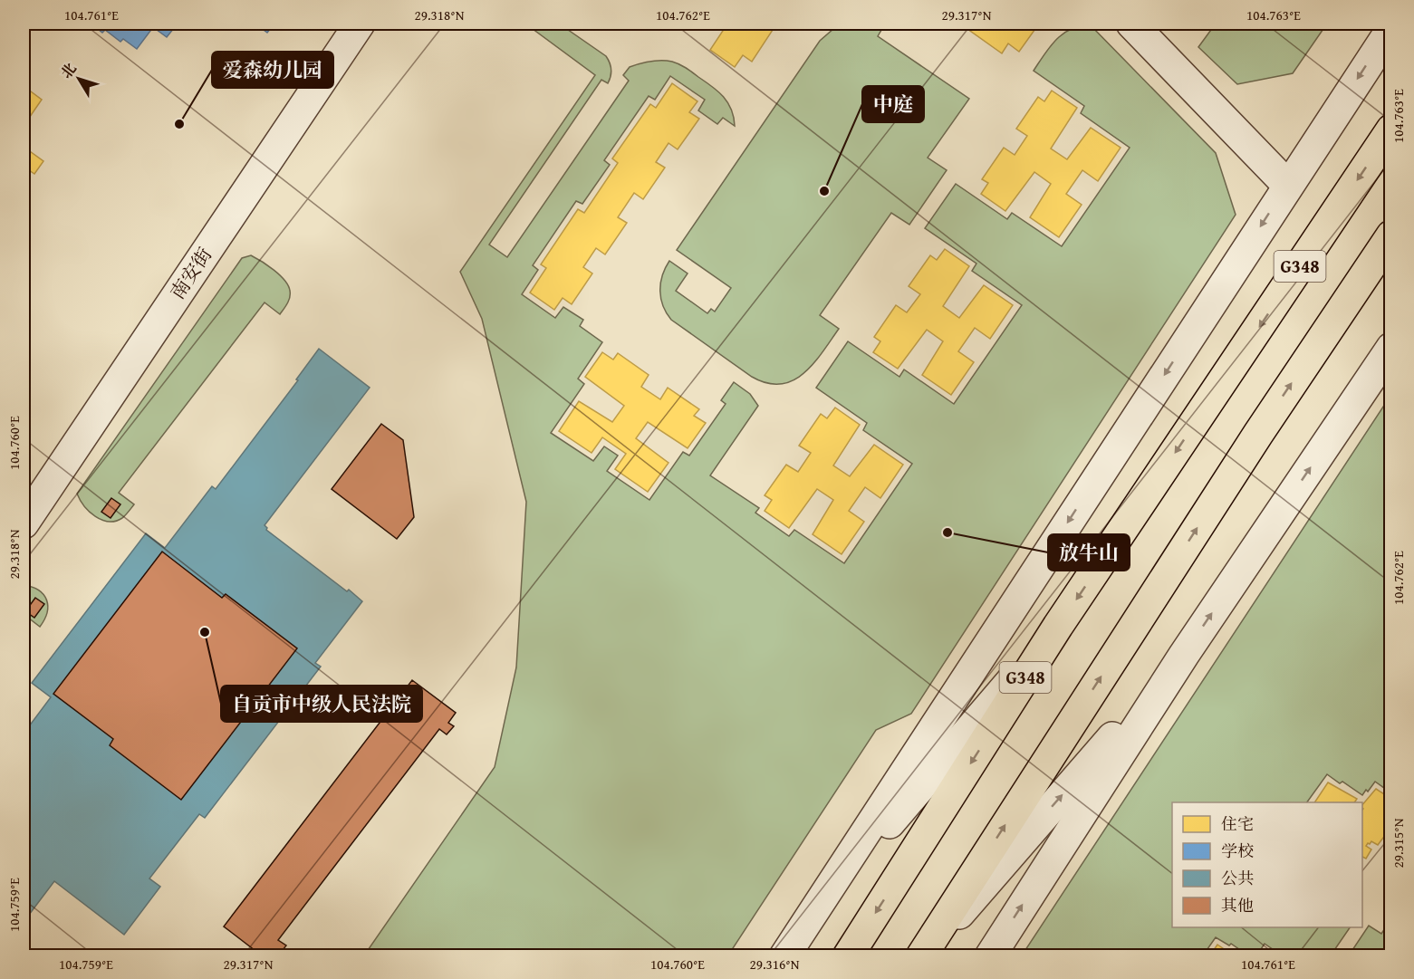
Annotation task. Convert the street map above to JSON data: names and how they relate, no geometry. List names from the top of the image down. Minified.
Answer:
{"streets":{"highway":["G348"],"street":["南安街"]},"places":["爱森幼儿园","中庭","放牛山","自贡市中级人民法院"],"legend":["住宅","学校","公共","其他"],"north":"top left","coordinates":["104.761°E","29.318°N","104.762°E","29.317°N","104.763°E","104.760°E","29.315°N","104.759°E","29.316°N"]}
